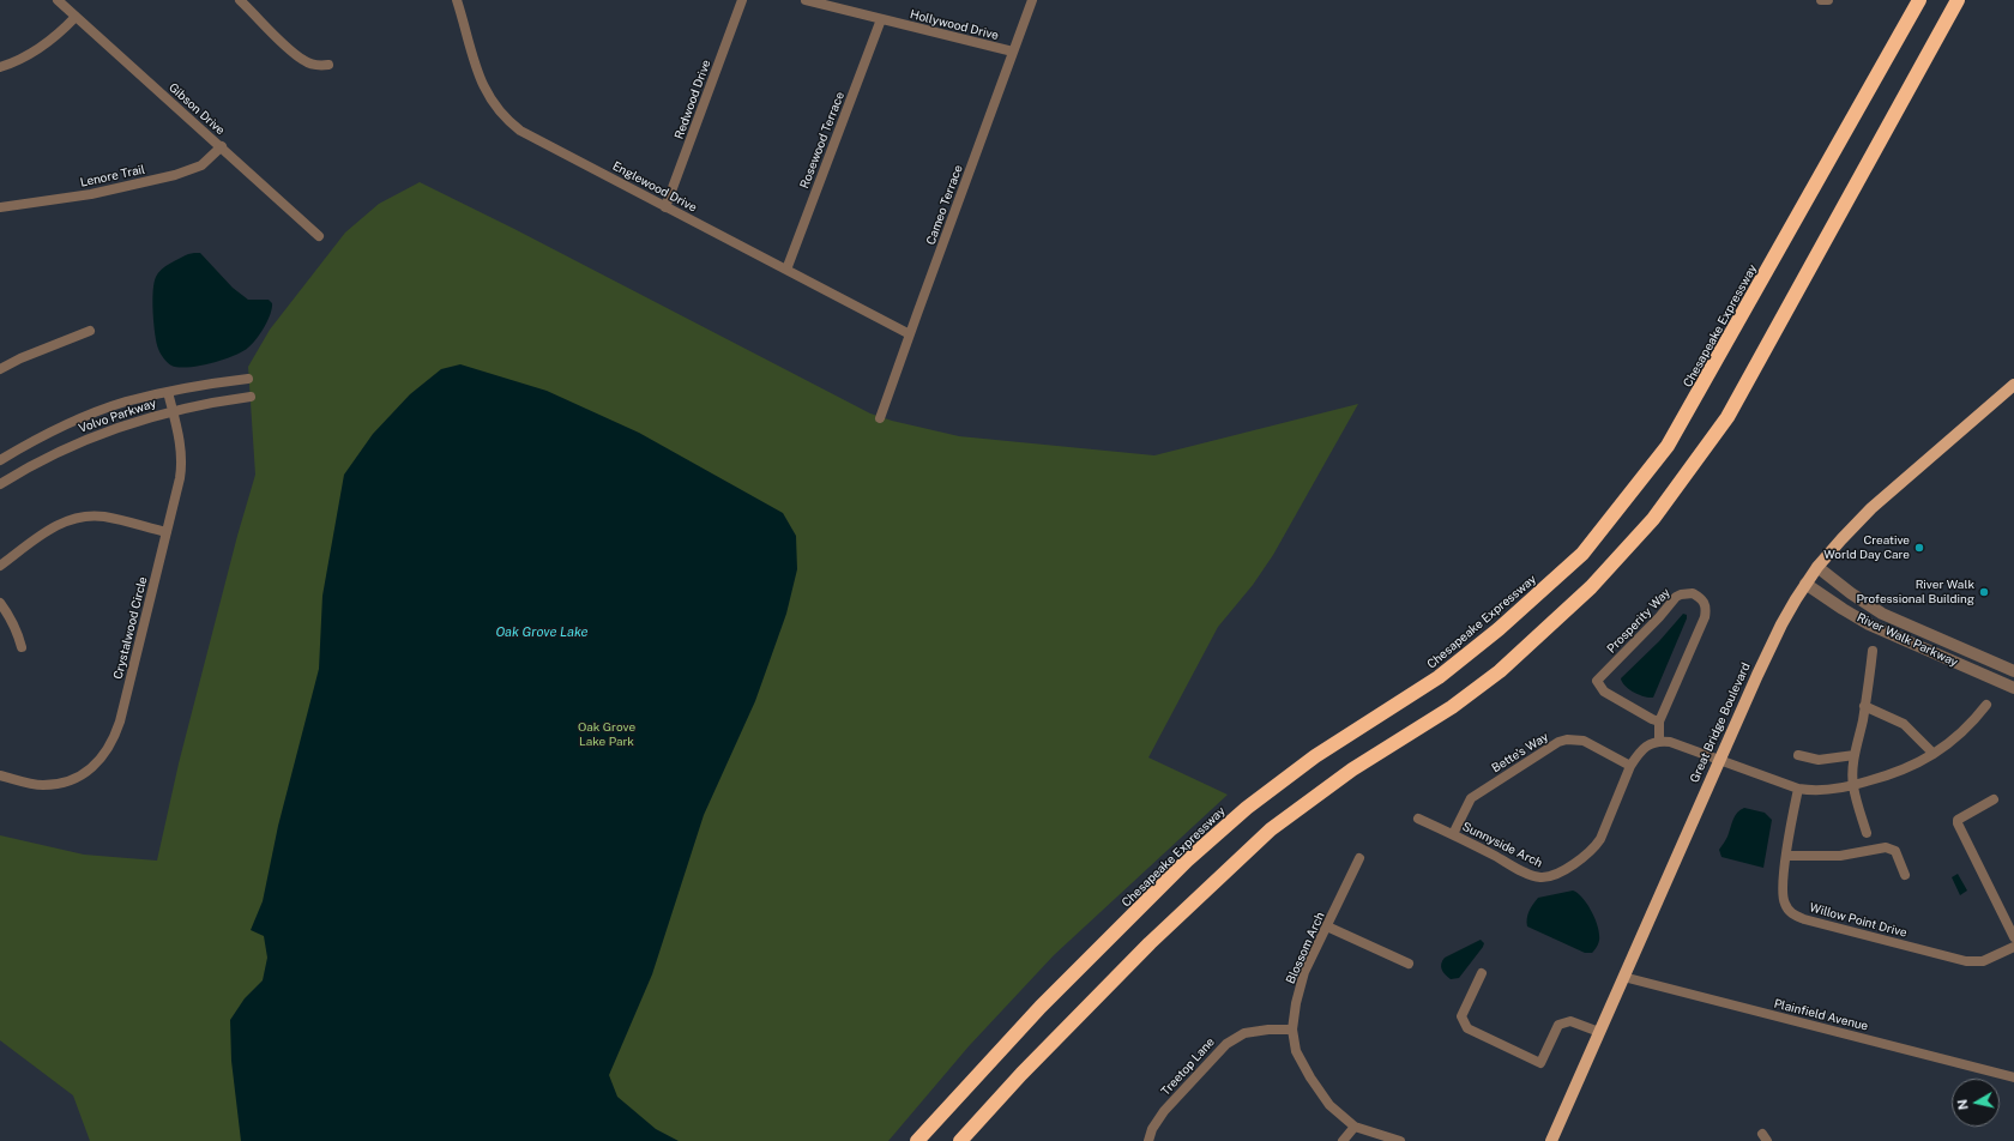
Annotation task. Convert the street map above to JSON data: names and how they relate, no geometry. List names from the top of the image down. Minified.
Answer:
{"streets":{"highway":["Chesapeake Expressway"],"main road":["Great Bridge Boulevard"],"street":["Hollywood Drive","Redwood Drive","Gibson Drive","Rosewood Terrace","Lenore Trail","Englewood Drive","Cameo Terrace","Volvo Parkway","Prosperity Way","Crystalwood Circle","River Walk Parkway","Bette's Way","Sunnyside Arch","Willow Point Drive","Blossom Arch","Plainfield Avenue","Treetop Lane"]},"crossings":[["Hollywood Drive","Rosewood Terrace"],["Hollywood Drive","Cameo Terrace"],["Redwood Drive","Englewood Drive"],["Gibson Drive","Lenore Trail"],["Rosewood Terrace","Englewood Drive"],["Englewood Drive","Cameo Terrace"],["Volvo Parkway","Crystalwood Circle"],["River Walk Parkway","Great Bridge Boulevard"],["Great Bridge Boulevard","Plainfield Avenue"],["Bette's Way","Sunnyside Arch"],["Blossom Arch","Treetop Lane"]],"water":["Oak Grove Lake"],"parks":["Oak Grove Lake Park"],"places":["Creative World Day Care","River Walk Professional Building"],"north":"left"}
